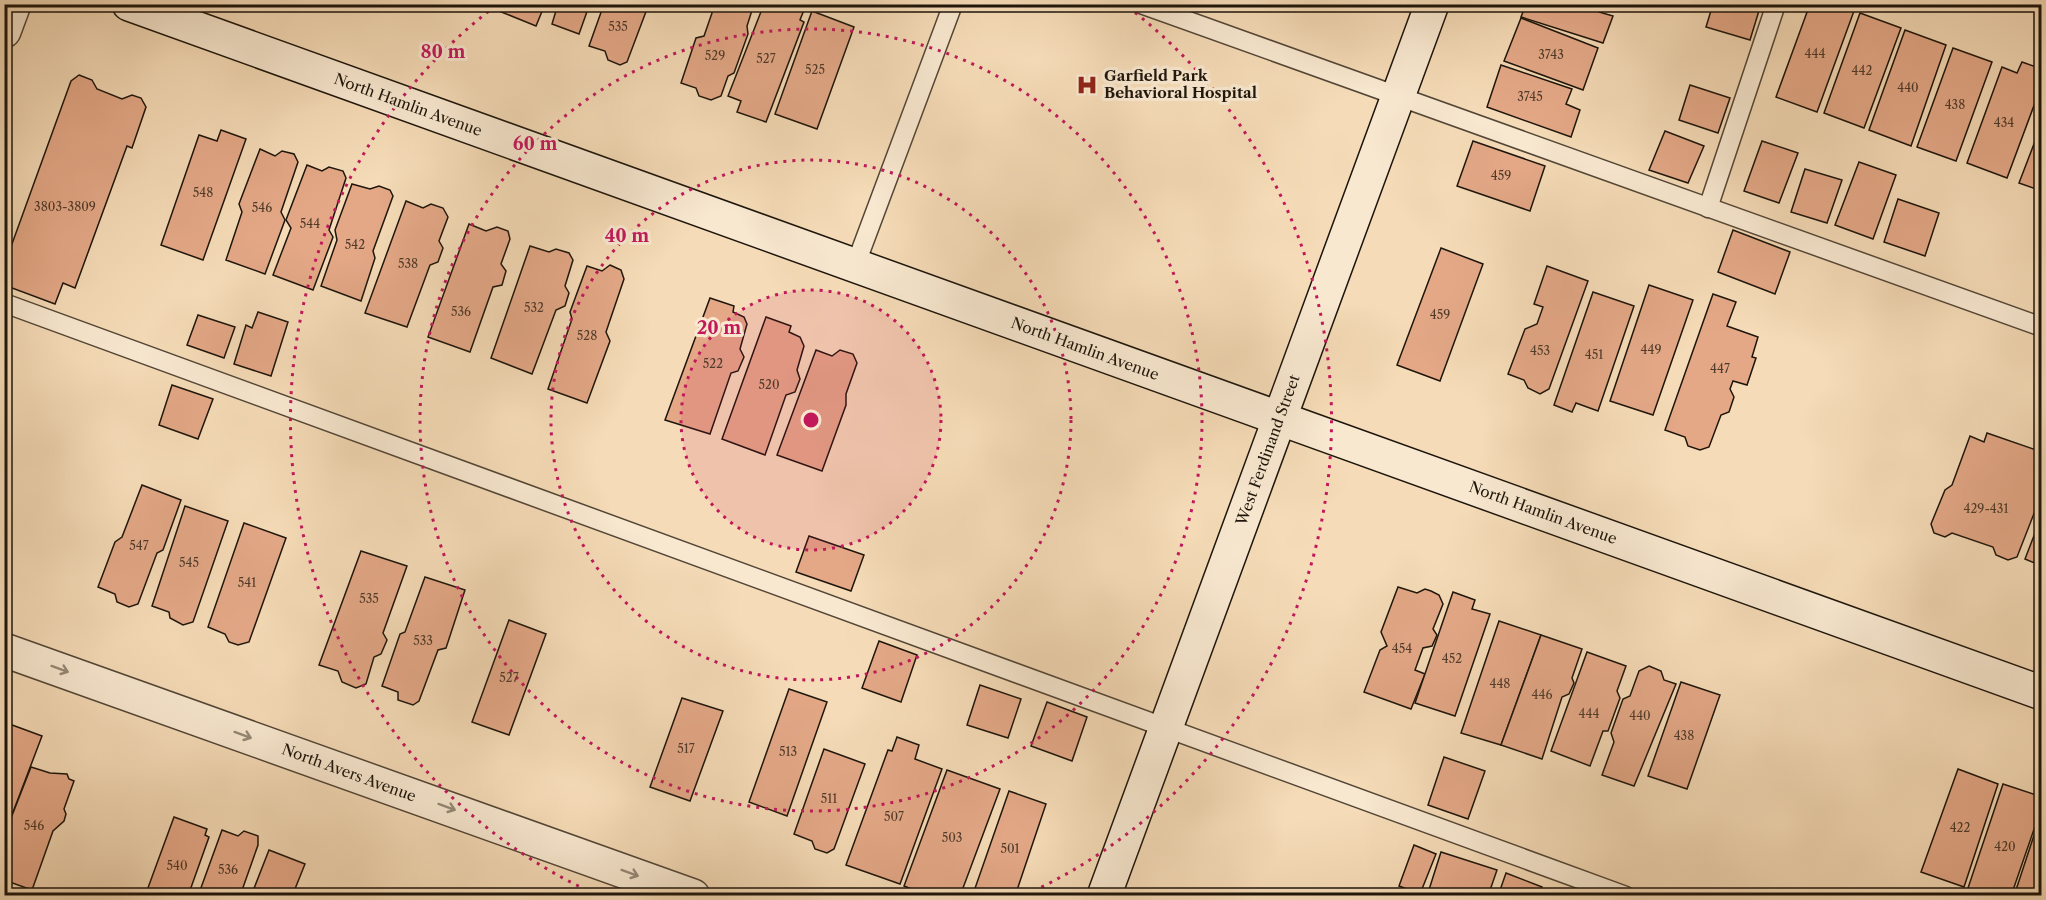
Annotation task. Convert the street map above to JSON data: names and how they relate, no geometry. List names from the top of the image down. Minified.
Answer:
{"streets":{"street":["North Hamlin Avenue","West Ferdinand Street","North Avers Avenue"]},"crossings":[["North Hamlin Avenue","West Ferdinand Street"]],"one_way":["North Avers Avenue"],"places":{"hospital":["Garfield Park Behavioral Hospital"]},"house_numbers":["535","444","3743","529","527","525","442","440","3745","438","434","459","548","3803-3809","546","544","542","538","532","536","459","528","449","453","451","522","447","520","429-431","547","545","541","535","533","454","452","527","448","446","444","440","438","517","513","511","507","546","422","503","420","501","540","536"],"rings":["80 m","60 m","40 m","20 m"]}
